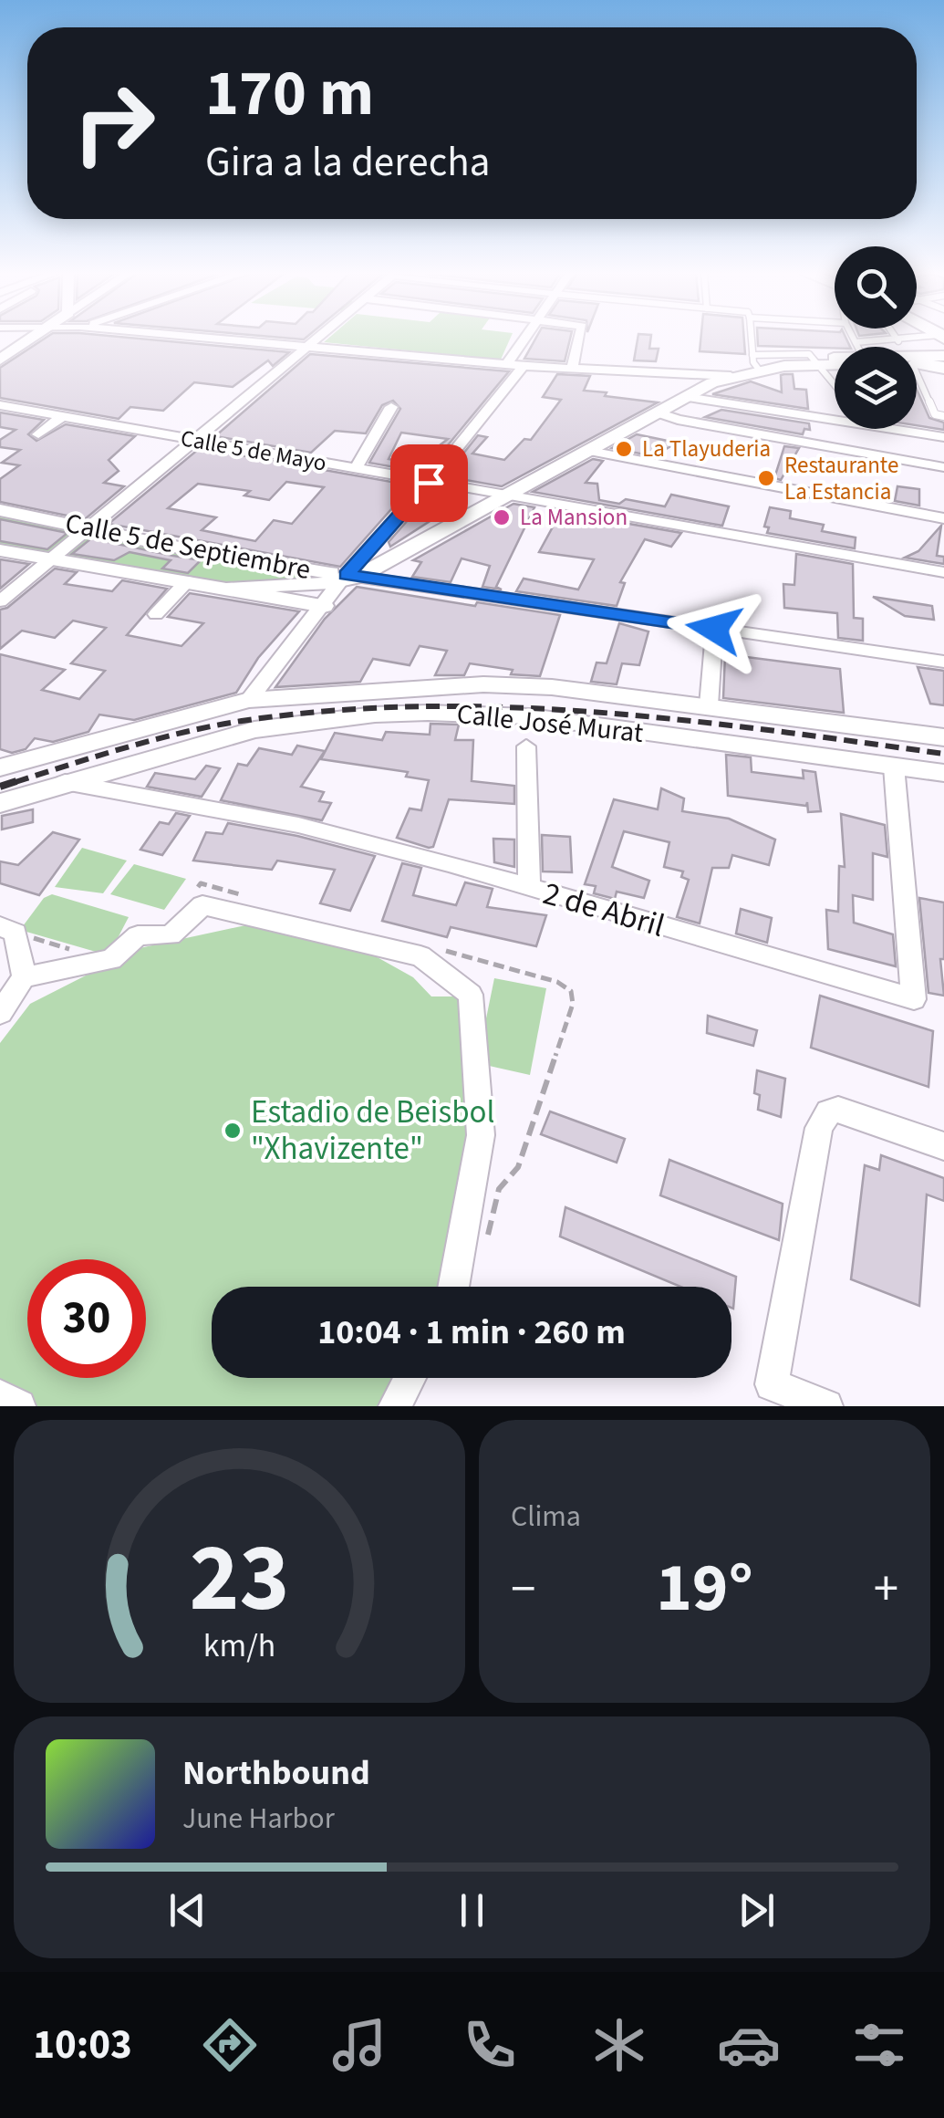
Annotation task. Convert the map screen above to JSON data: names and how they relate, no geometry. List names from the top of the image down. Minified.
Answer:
{"streets":{"street":["Calle 5 de Mayo","Calle 5 de Septiembre","Calle José Murat","2 de Abril"]},"crossings":[["Calle José Murat","2 de Abril"]],"places":["La Tlayuderia","Restaurante La Estancia","La Mansion","Estadio de Beisbol \"Xhavizente\""],"page":{"turn":["170 m","Gira a la derecha"],"limit":"30","trip":"10:04 · 1 min · 260 m","tile":"Clima","heat":["−","19°","+"],"song":["Northbound","June Harbor"],"tabs":"10:03","gauge":["23","km/h"]}}
